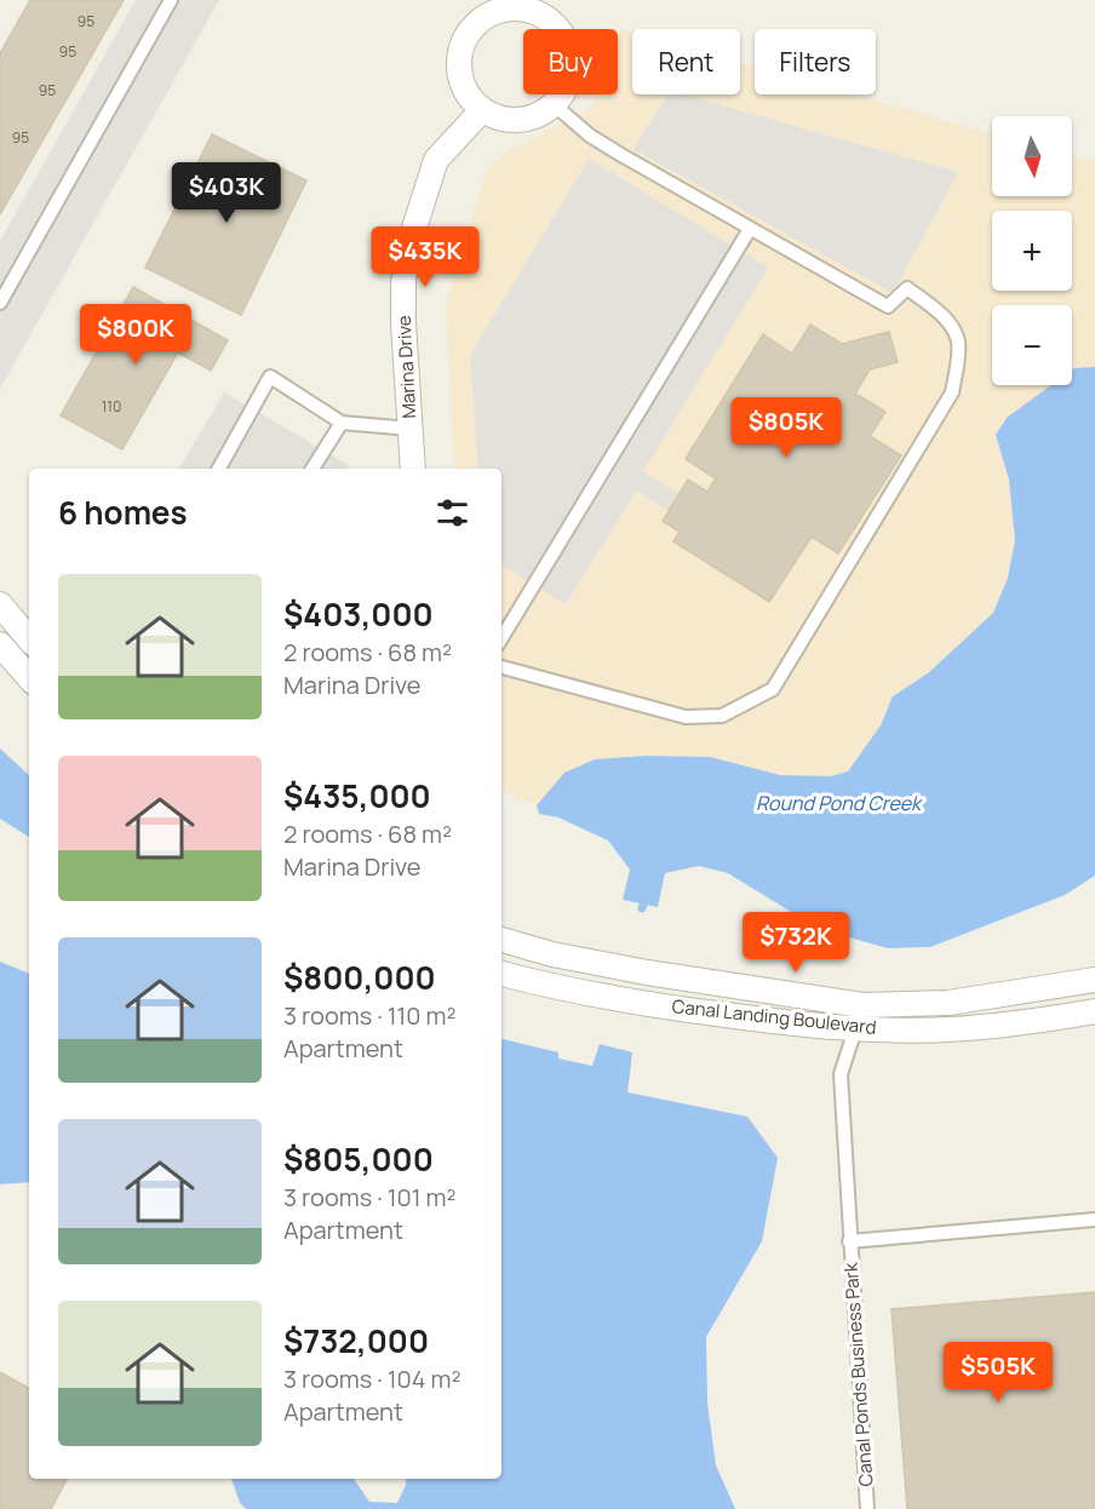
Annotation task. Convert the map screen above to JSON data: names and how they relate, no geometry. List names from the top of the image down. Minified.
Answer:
{"streets":{"street":["Marina Drive","Canal Landing Boulevard"],"lane":["Canal Ponds Business Park"]},"crossings":[["Canal Landing Boulevard","Canal Ponds Business Park"]],"water":["Round Pond Creek"],"house_numbers":["95","95","95","95","110"],"north":"bottom","page":{"chip":["Buy","Rent","Filters"],"map_buttons":["+","−"],"price":["$403K","$435K","$800K","$805K","$732K","$505K"],"heading":"6 homes","list":[{"name":"$403,000","note":"2 rooms · 68 m² · Marina Drive"},{"name":"$435,000","note":"2 rooms · 68 m² · Marina Drive"},{"name":"$800,000","note":"3 rooms · 110 m² · Apartment"},{"name":"$805,000","note":"3 rooms · 101 m² · Apartment"},{"name":"$732,000","note":"3 rooms · 104 m² · Apartment"}]}}
